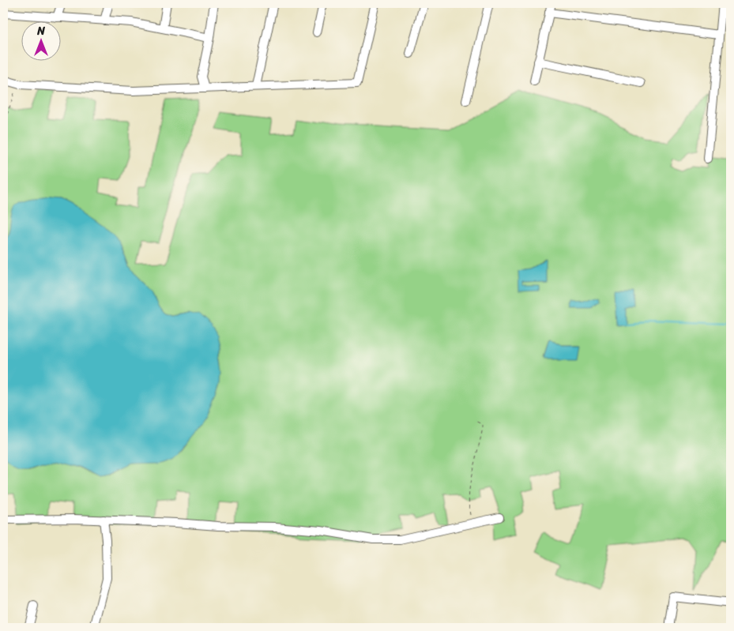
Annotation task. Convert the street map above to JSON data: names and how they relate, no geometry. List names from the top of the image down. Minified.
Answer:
{"north":"top"}
